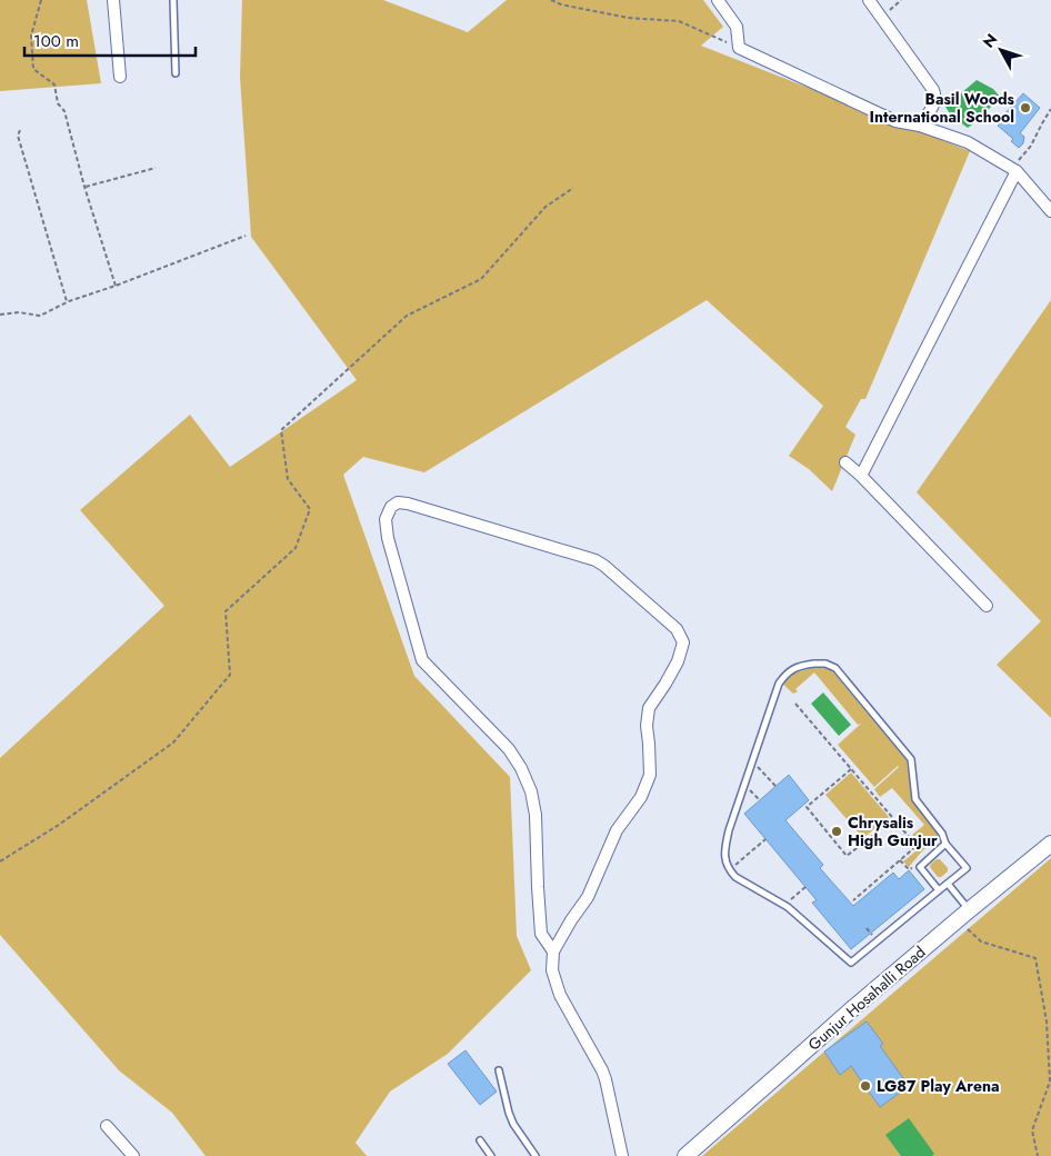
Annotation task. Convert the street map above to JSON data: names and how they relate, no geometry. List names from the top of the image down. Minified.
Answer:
{"streets":{"street":["Gunjur Hosahalli Road"]},"places":["Basil Woods International School","Chrysalis High Gunjur","LG87 Play Arena"],"scale_bar":"100 m","north":"top left"}
